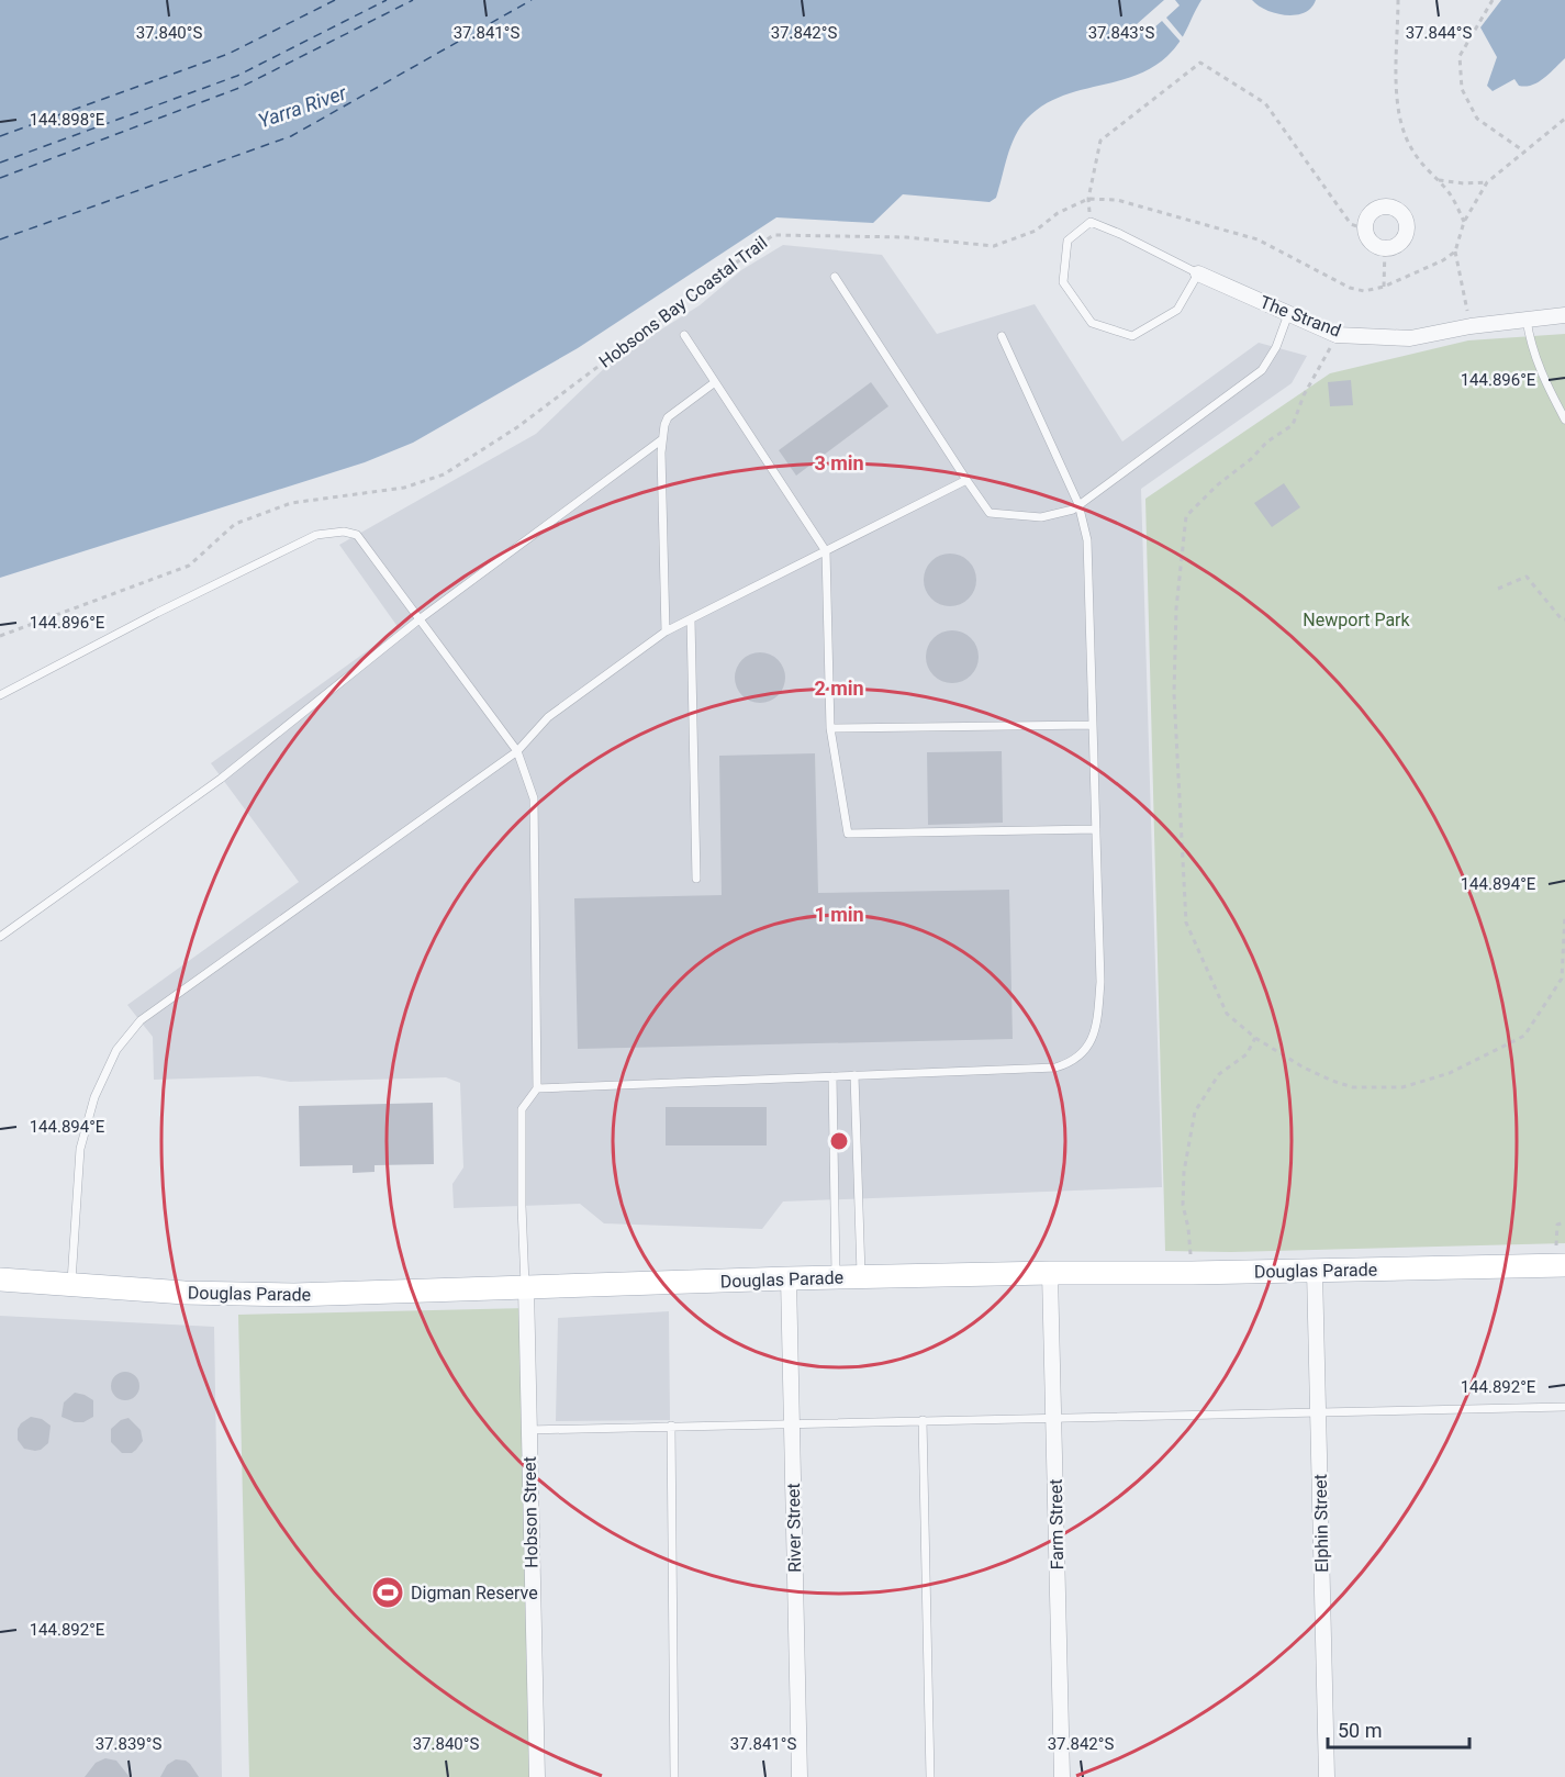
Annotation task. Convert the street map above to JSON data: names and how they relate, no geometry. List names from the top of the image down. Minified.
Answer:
{"streets":{"main road":["Douglas Parade"],"street":["The Strand","Hobson Street","Elphin Street","Farm Street","River Street"],"path":["Hobsons Bay Coastal Trail"]},"crossings":[["Douglas Parade","Hobson Street"],["Douglas Parade","Elphin Street"],["Douglas Parade","Farm Street"],["Douglas Parade","River Street"]],"water":["Yarra River"],"parks":["Newport Park"],"places":{"sports":["Digman Reserve"]},"scale_bar":"50 m","coordinates":["37.840°S","37.841°S","37.842°S","37.843°S","37.844°S","144.898°E","144.896°E","144.894°E","144.892°E","37.839°S"],"rings":["3 min","2 min","1 min"]}
